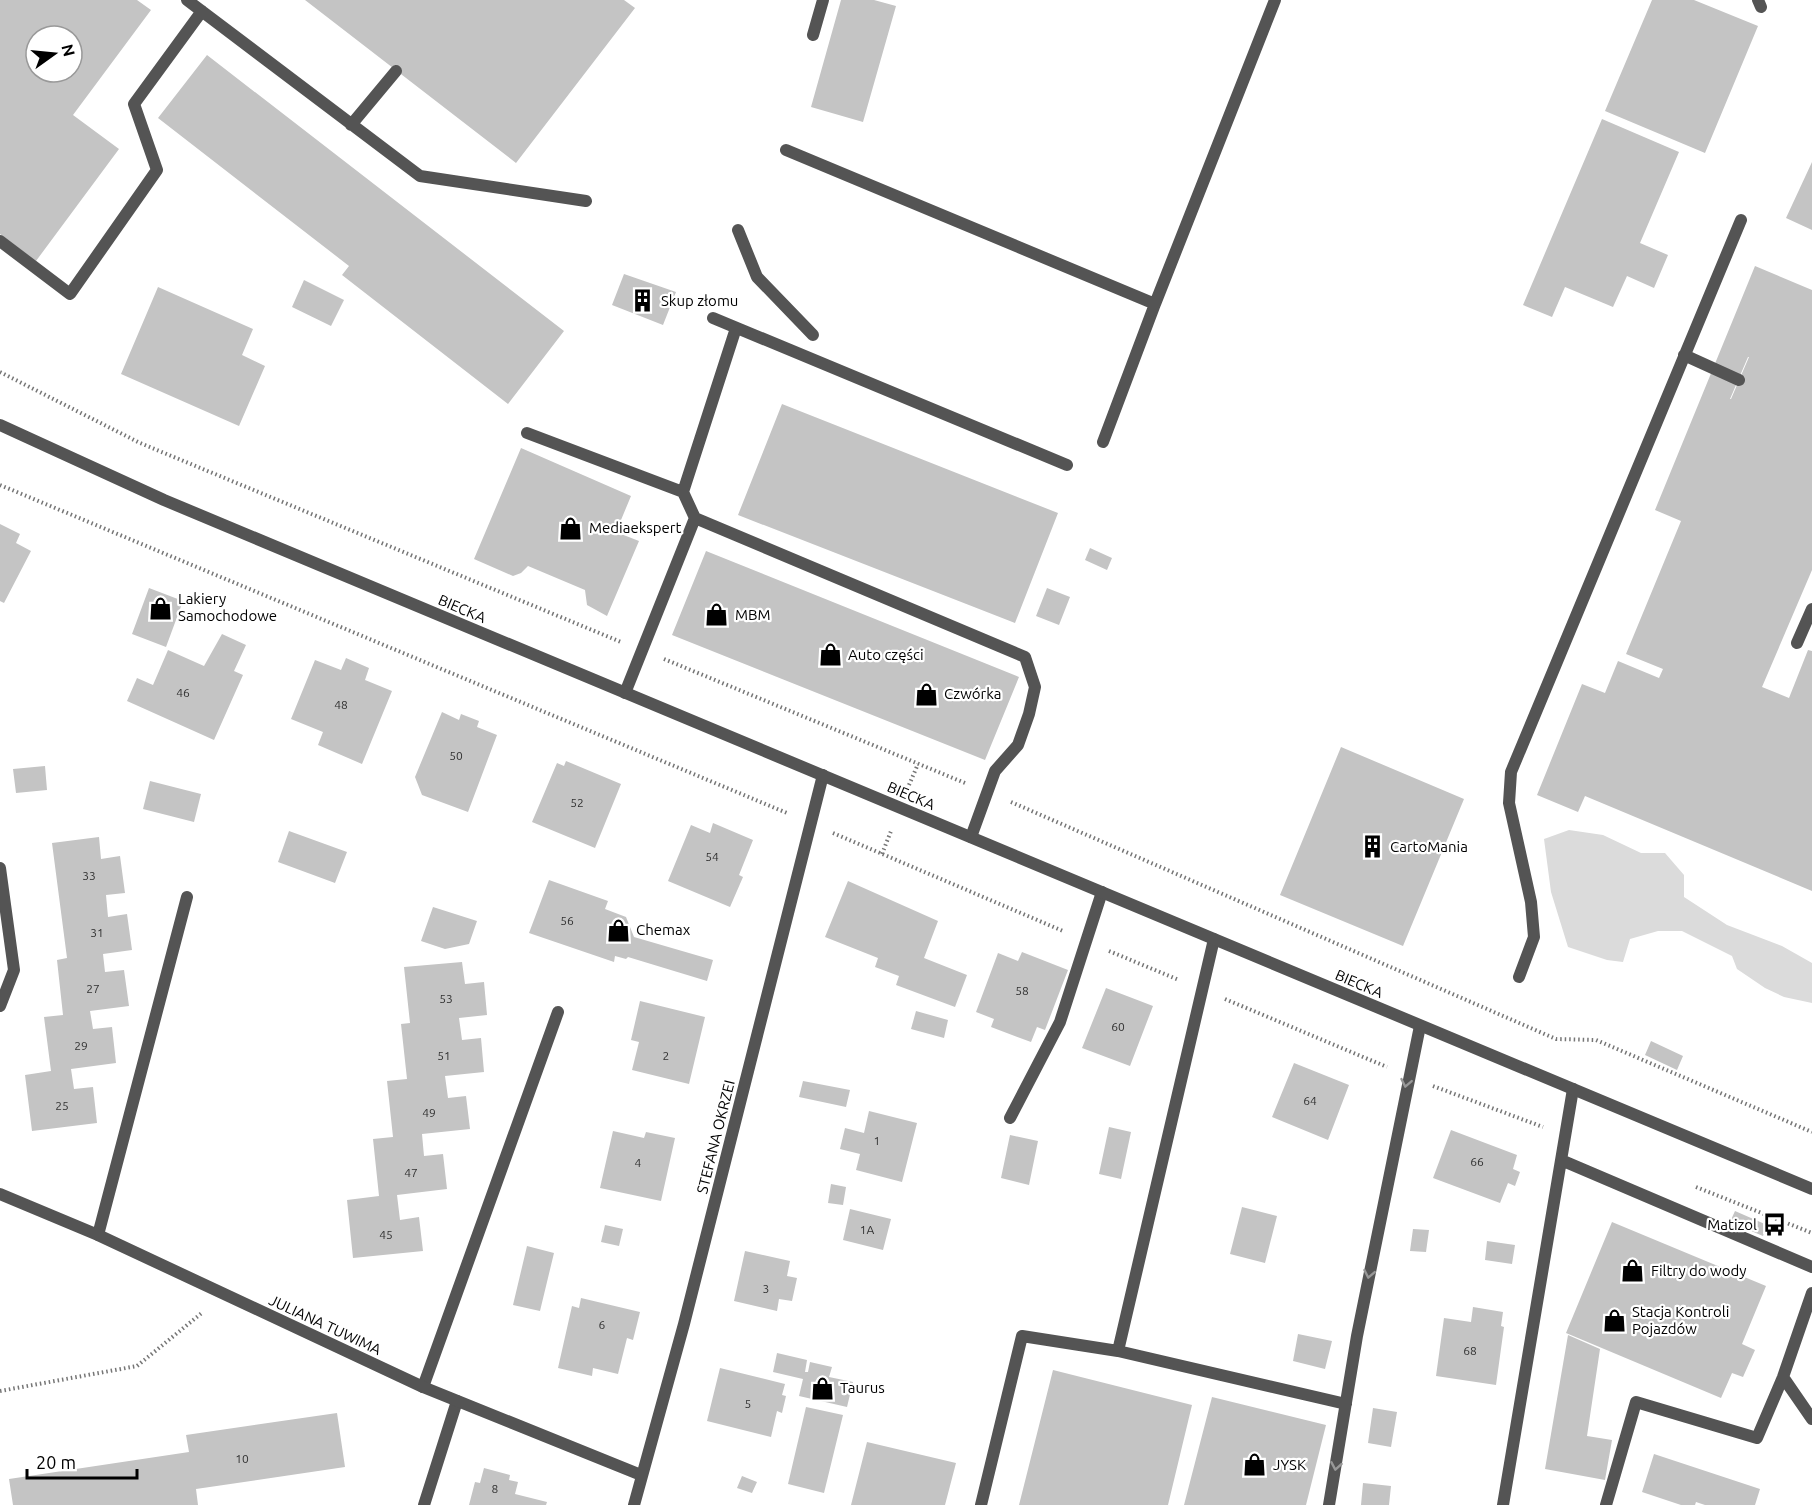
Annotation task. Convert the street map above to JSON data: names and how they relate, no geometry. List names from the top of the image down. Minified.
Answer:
{"streets":{"street":["BIECKA","STEFANA OKRZEI","JULIANA TUWIMA"]},"crossings":[["BIECKA","STEFANA OKRZEI"],["STEFANA OKRZEI","JULIANA TUWIMA"]],"places":{"building":["Skup złomu","CartoMania"],"shop":["Mediaekspert","Lakiery Samochodowe","MBM","Auto części","Czwórka","Chemax","Filtry do wody","Stacja Kontroli Pojazdów","Taurus","JYSK"],"bus stop":["Matizol"]},"house_numbers":["46","48","50","52","54","33","56","31","27","58","53","60","29","51","2","64","25","49","1","66","4","47","1A","45","3","6","68","5","10","8"],"scale_bar":"20 m","north":"right"}
